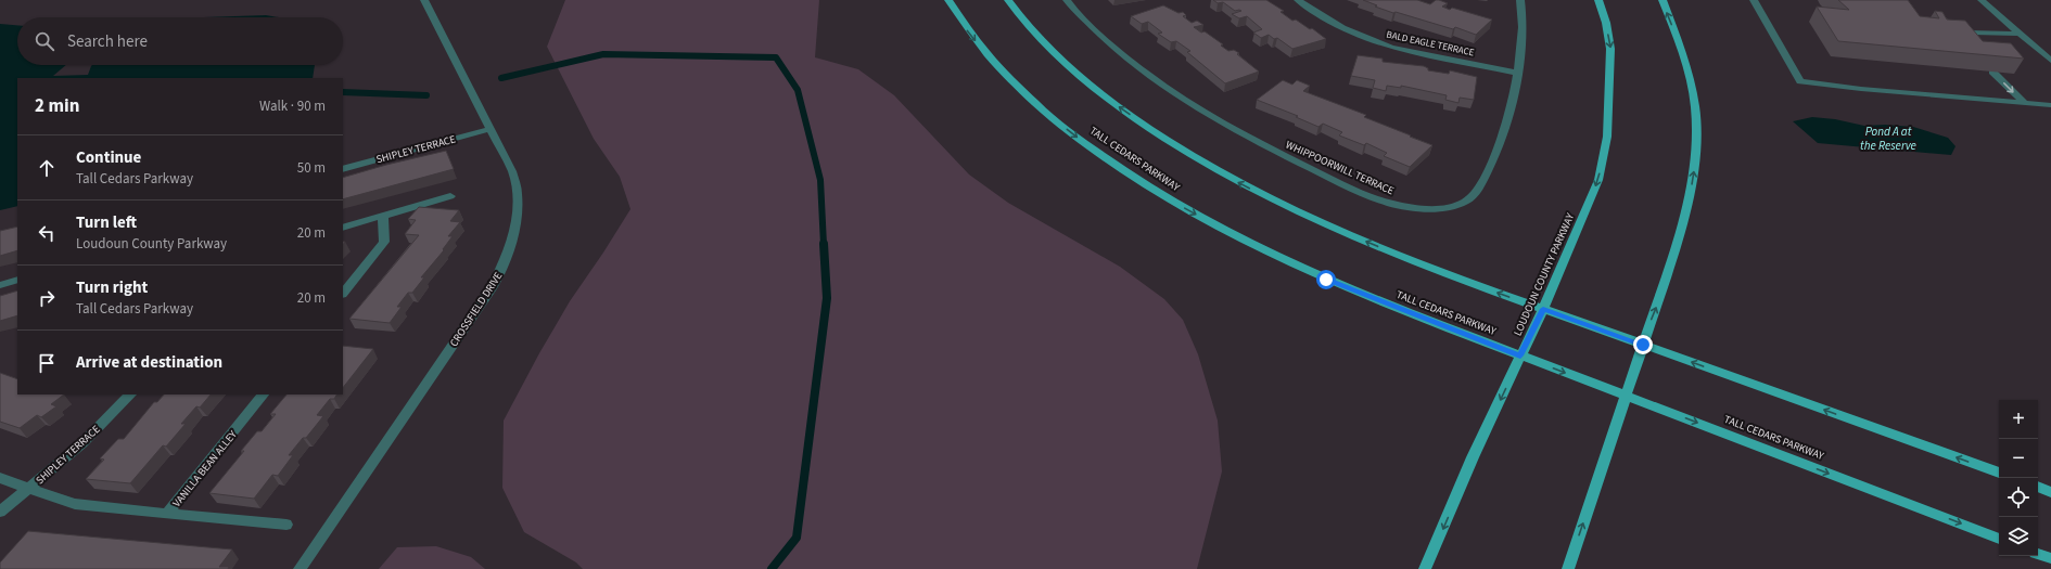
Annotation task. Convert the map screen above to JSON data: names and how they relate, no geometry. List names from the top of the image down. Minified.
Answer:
{"streets":{"main road":["TALL CEDARS PARKWAY","LOUDOUN COUNTY PARKWAY"],"street":["BALD EAGLE TERRACE","SHIPLEY TERRACE","WHIPPOORWILL TERRACE","CROSSFIELD DRIVE","VANILLA BEAN ALLEY"]},"crossings":[["BALD EAGLE TERRACE","WHIPPOORWILL TERRACE"],["SHIPLEY TERRACE","CROSSFIELD DRIVE"],["SHIPLEY TERRACE","VANILLA BEAN ALLEY"],["TALL CEDARS PARKWAY","LOUDOUN COUNTY PARKWAY"]],"water":["Pond A at the Reserve"],"page":{"search":"Search here","heading":["2 min","Walk · 90 m"],"list":[["Continue","Tall Cedars Parkway","50 m"],["Turn left","Loudoun County Parkway","20 m"],["Turn right","Tall Cedars Parkway","20 m"],"Arrive at destination"],"map_buttons":["+","−"]}}
